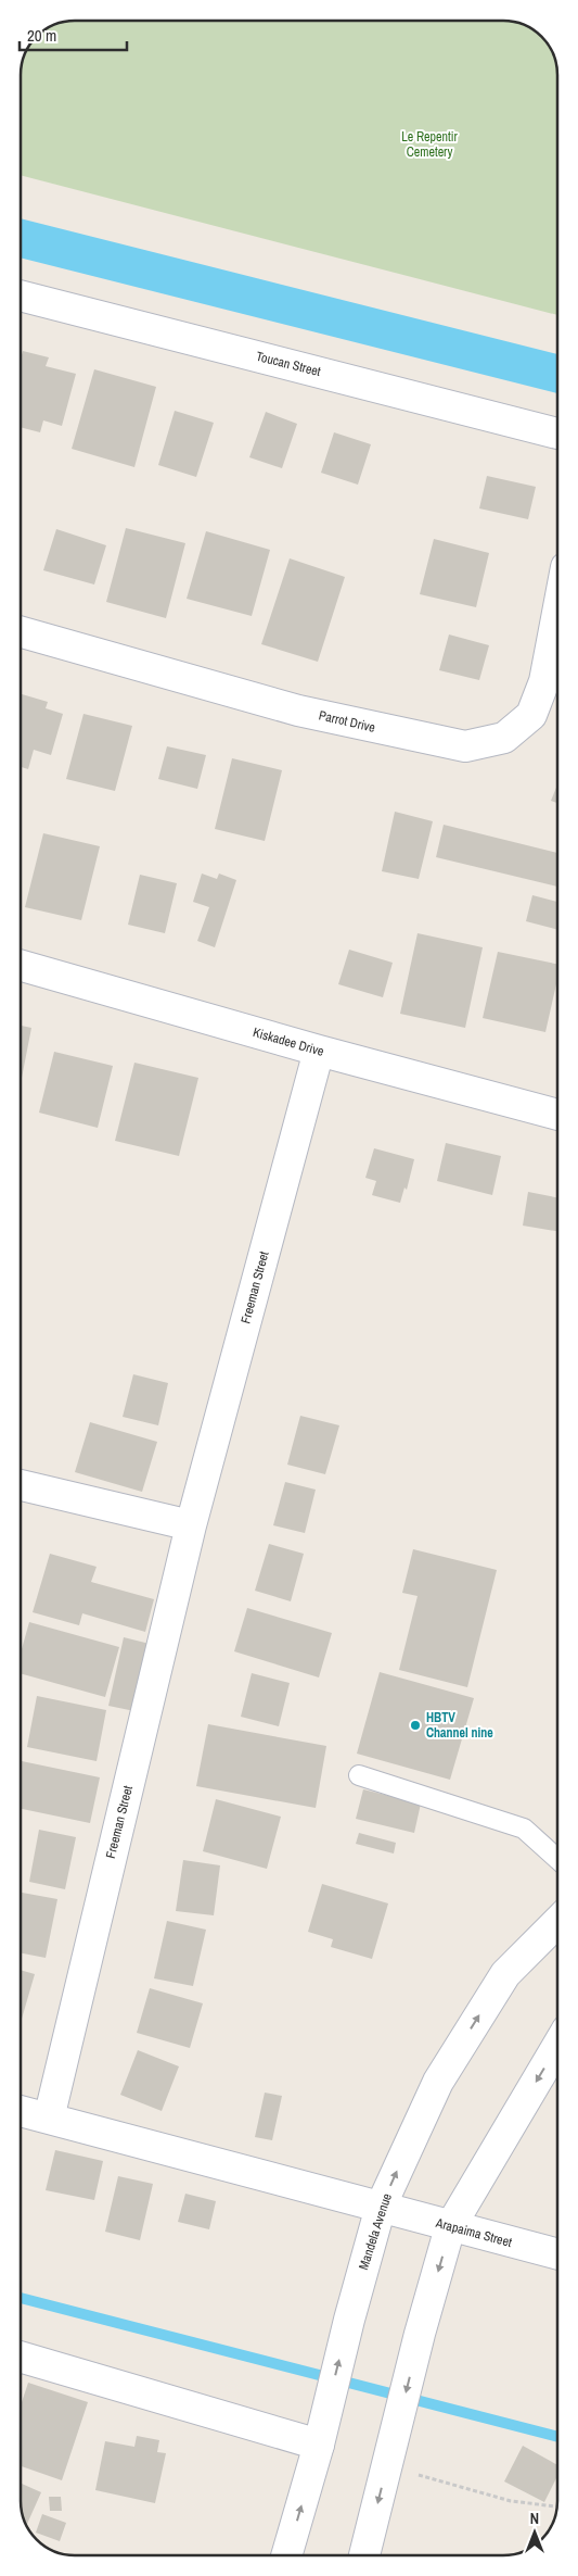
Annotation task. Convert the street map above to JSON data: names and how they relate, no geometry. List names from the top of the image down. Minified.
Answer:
{"streets":{"street":["Toucan Street","Parrot Drive","Kiskadee Drive","Freeman Street","Mandela Avenue","Arapaima Street"]},"crossings":[["Kiskadee Drive","Freeman Street"],["Mandela Avenue","Arapaima Street"]],"parks":["Le Repentir Cemetery"],"places":["HBTV Channel nine"],"scale_bar":"20 m","north":"top"}
